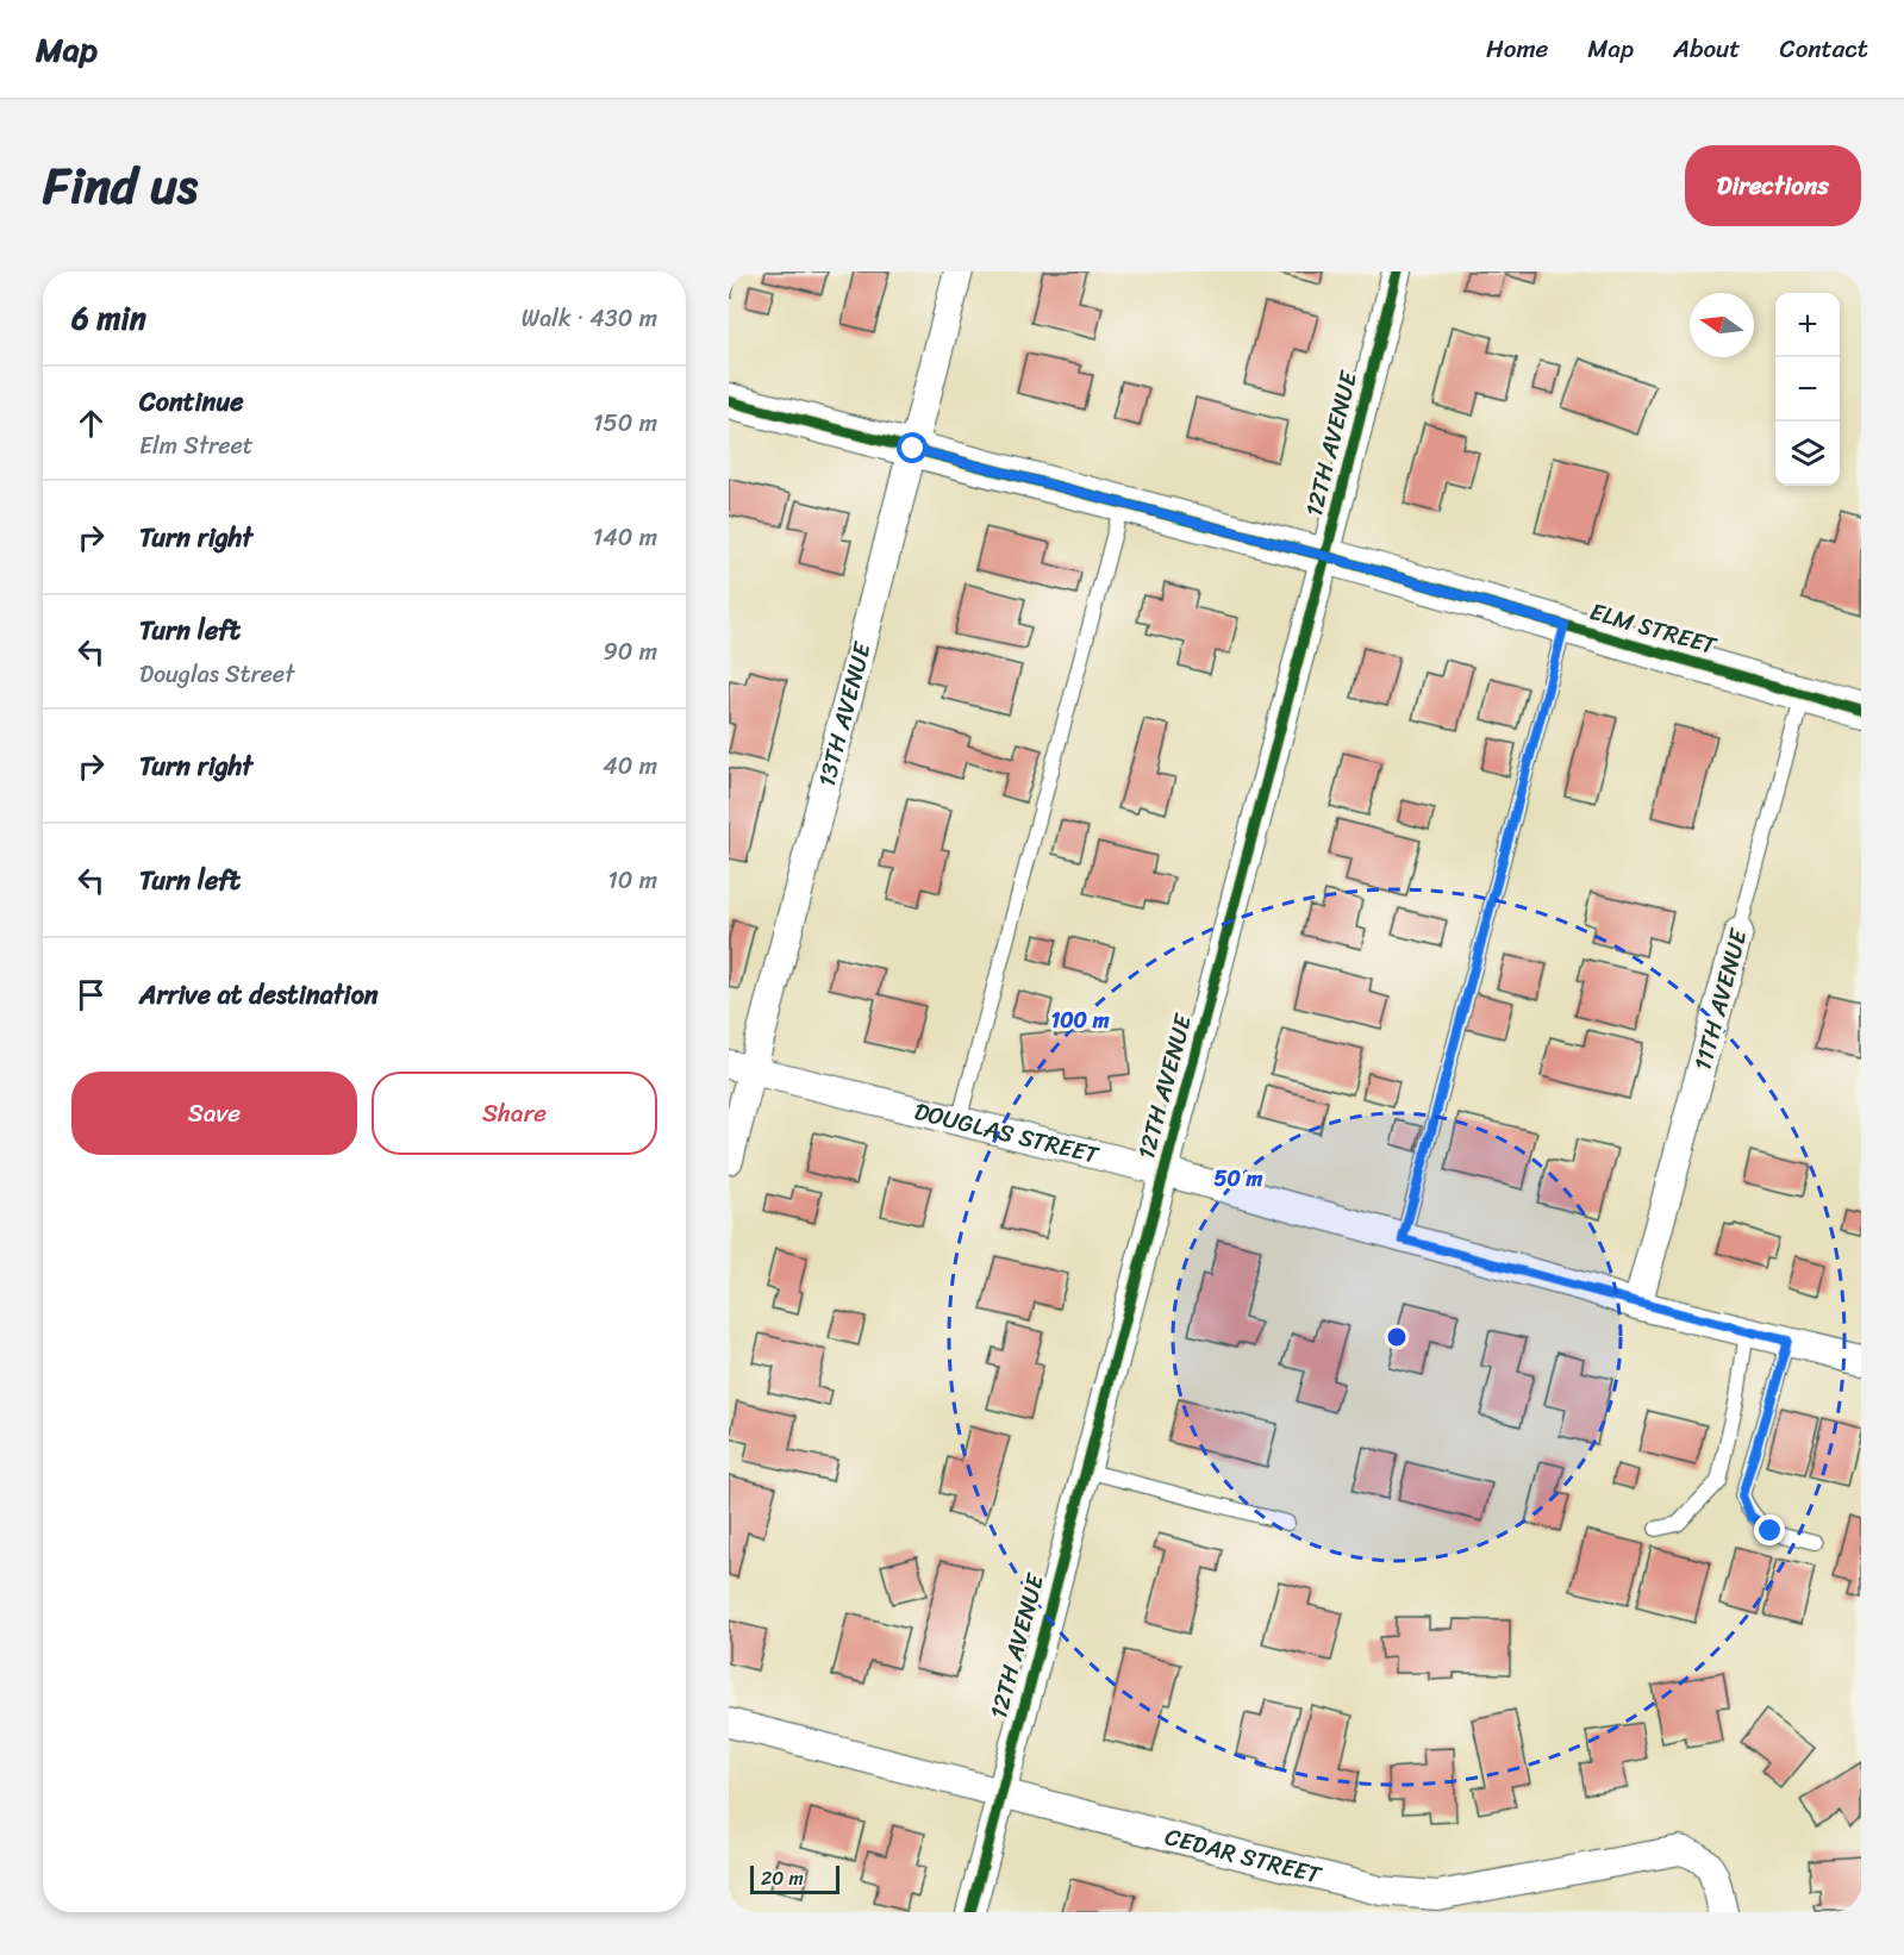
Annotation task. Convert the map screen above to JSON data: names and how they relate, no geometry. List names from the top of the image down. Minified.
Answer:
{"streets":{"street":["12TH AVENUE","ELM STREET","13TH AVENUE","11TH AVENUE","DOUGLAS STREET","CEDAR STREET"]},"crossings":[["12TH AVENUE","ELM STREET"],["12TH AVENUE","DOUGLAS STREET"],["12TH AVENUE","CEDAR STREET"],["ELM STREET","13TH AVENUE"],["ELM STREET","11TH AVENUE"],["13TH AVENUE","DOUGLAS STREET"],["11TH AVENUE","DOUGLAS STREET"]],"scale_bar":"20 m","north":"left","page":{"header":"Map","nav":["Home","Map","About","Contact"],"title":"Find us","buttons":["Directions",["Save","Share"]],"heading":["6 min","Walk · 430 m"],"map_buttons":["+","−"],"list":[["Continue","Elm Street","150 m"],["Turn right","140 m"],["Turn left","Douglas Street","90 m"],["Turn right","40 m"],["Turn left","10 m"],"Arrive at destination"],"scale":"20 m"},"rings":["100 m","50 m"]}
